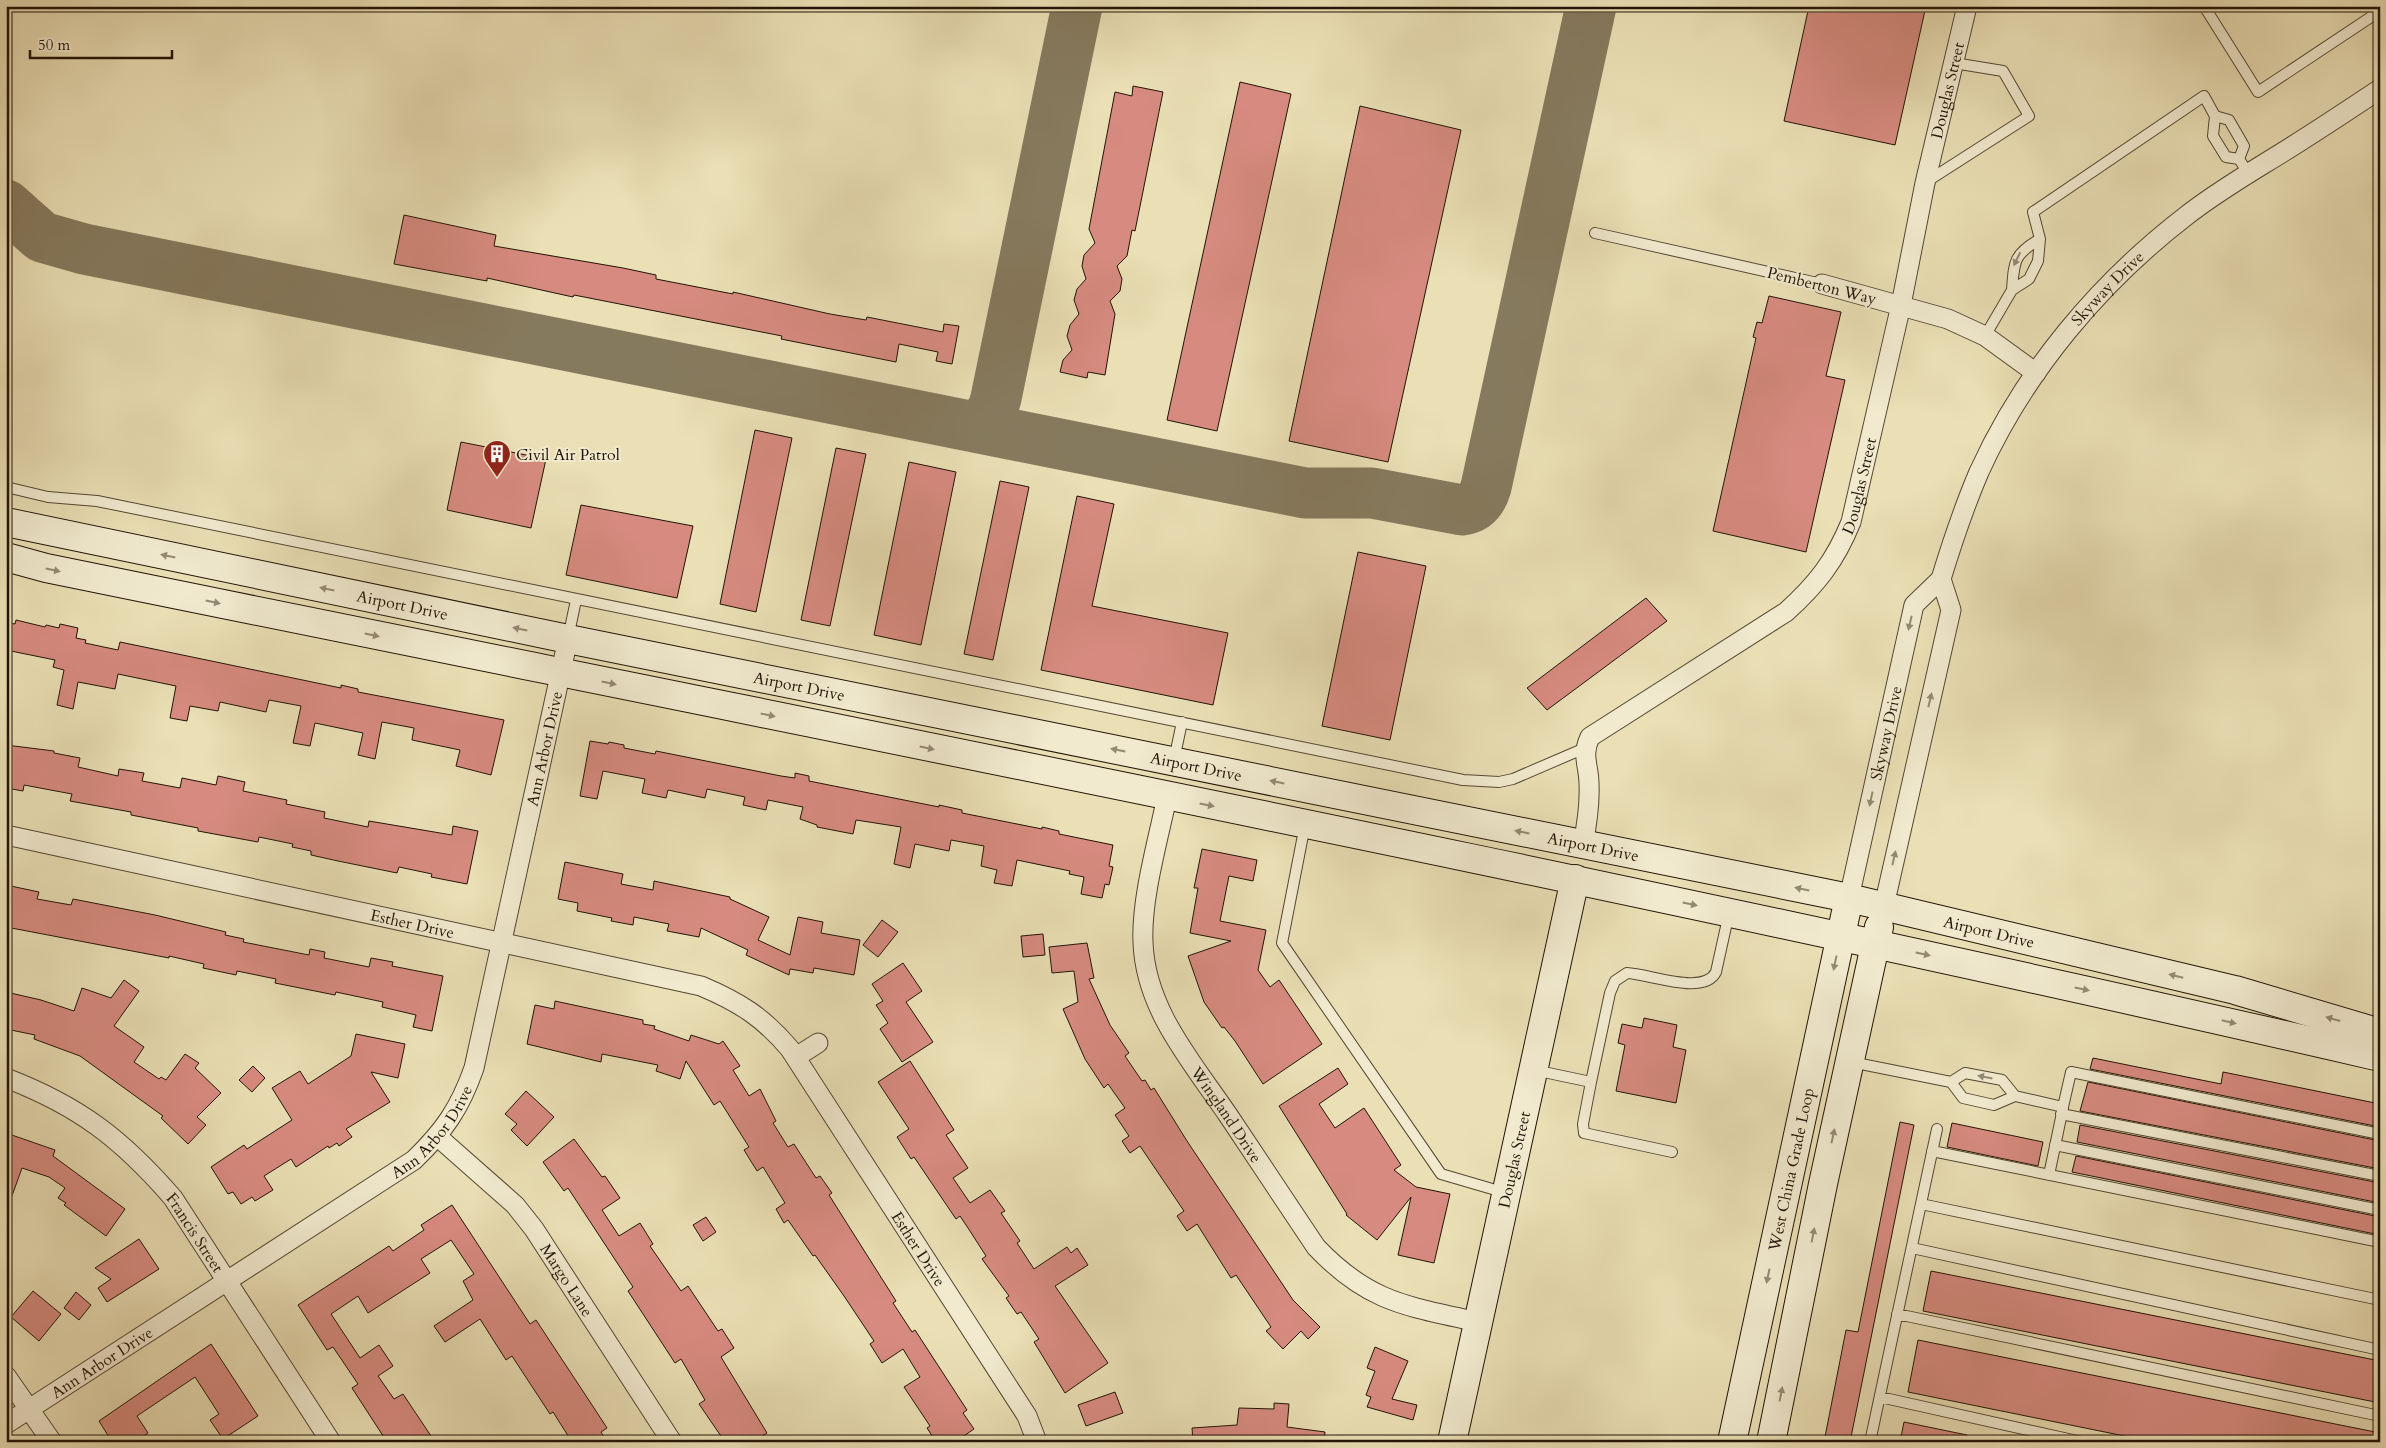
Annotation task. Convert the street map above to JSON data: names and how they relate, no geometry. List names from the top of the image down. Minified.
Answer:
{"streets":{"main road":["Douglas Street","Airport Drive","West China Grade Loop"],"street":["Pemberton Way","Skyway Drive","Ann Arbor Drive","Esther Drive","Wingland Drive","Francis Street","Margo Lane"]},"crossings":[["Douglas Street","Pemberton Way"],["Douglas Street","Wingland Drive"],["Pemberton Way","Skyway Drive"],["Skyway Drive","Airport Drive"],["Skyway Drive","West China Grade Loop"],["Airport Drive","Ann Arbor Drive"],["Airport Drive","West China Grade Loop"],["Ann Arbor Drive","Esther Drive"],["Ann Arbor Drive","Francis Street"],["Ann Arbor Drive","Margo Lane"]],"places":{"building":["Civil Air Patrol"]},"scale_bar":"50 m"}
